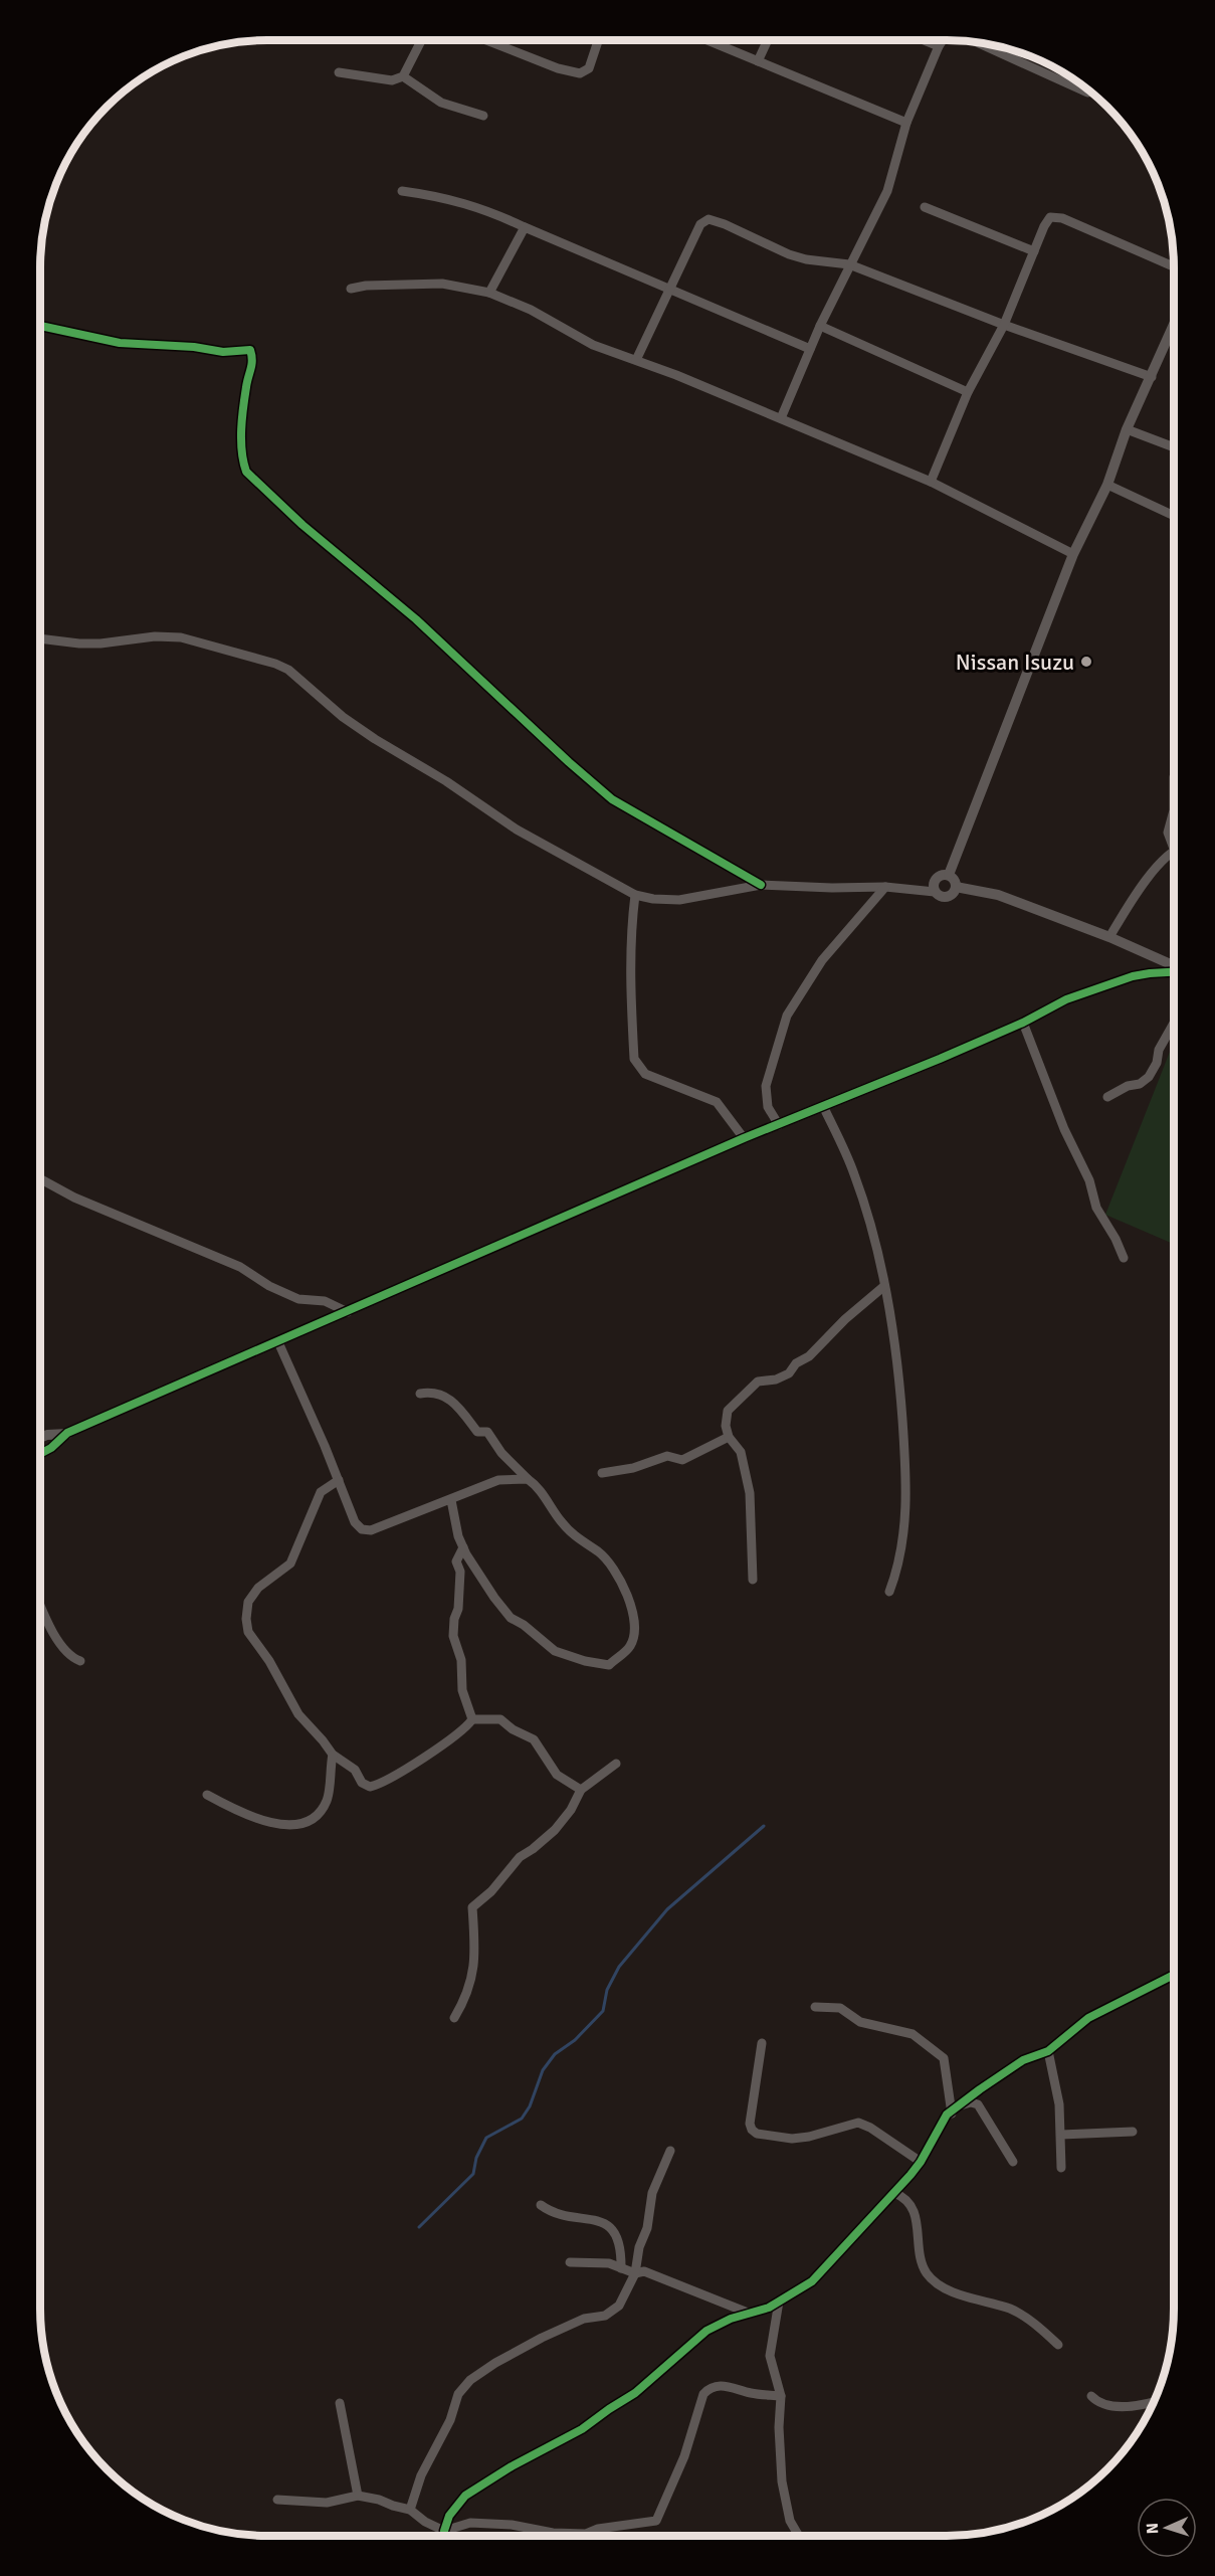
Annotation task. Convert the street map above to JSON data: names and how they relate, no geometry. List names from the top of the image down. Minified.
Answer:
{"places":["Nissan Isuzu"],"north":"left"}
